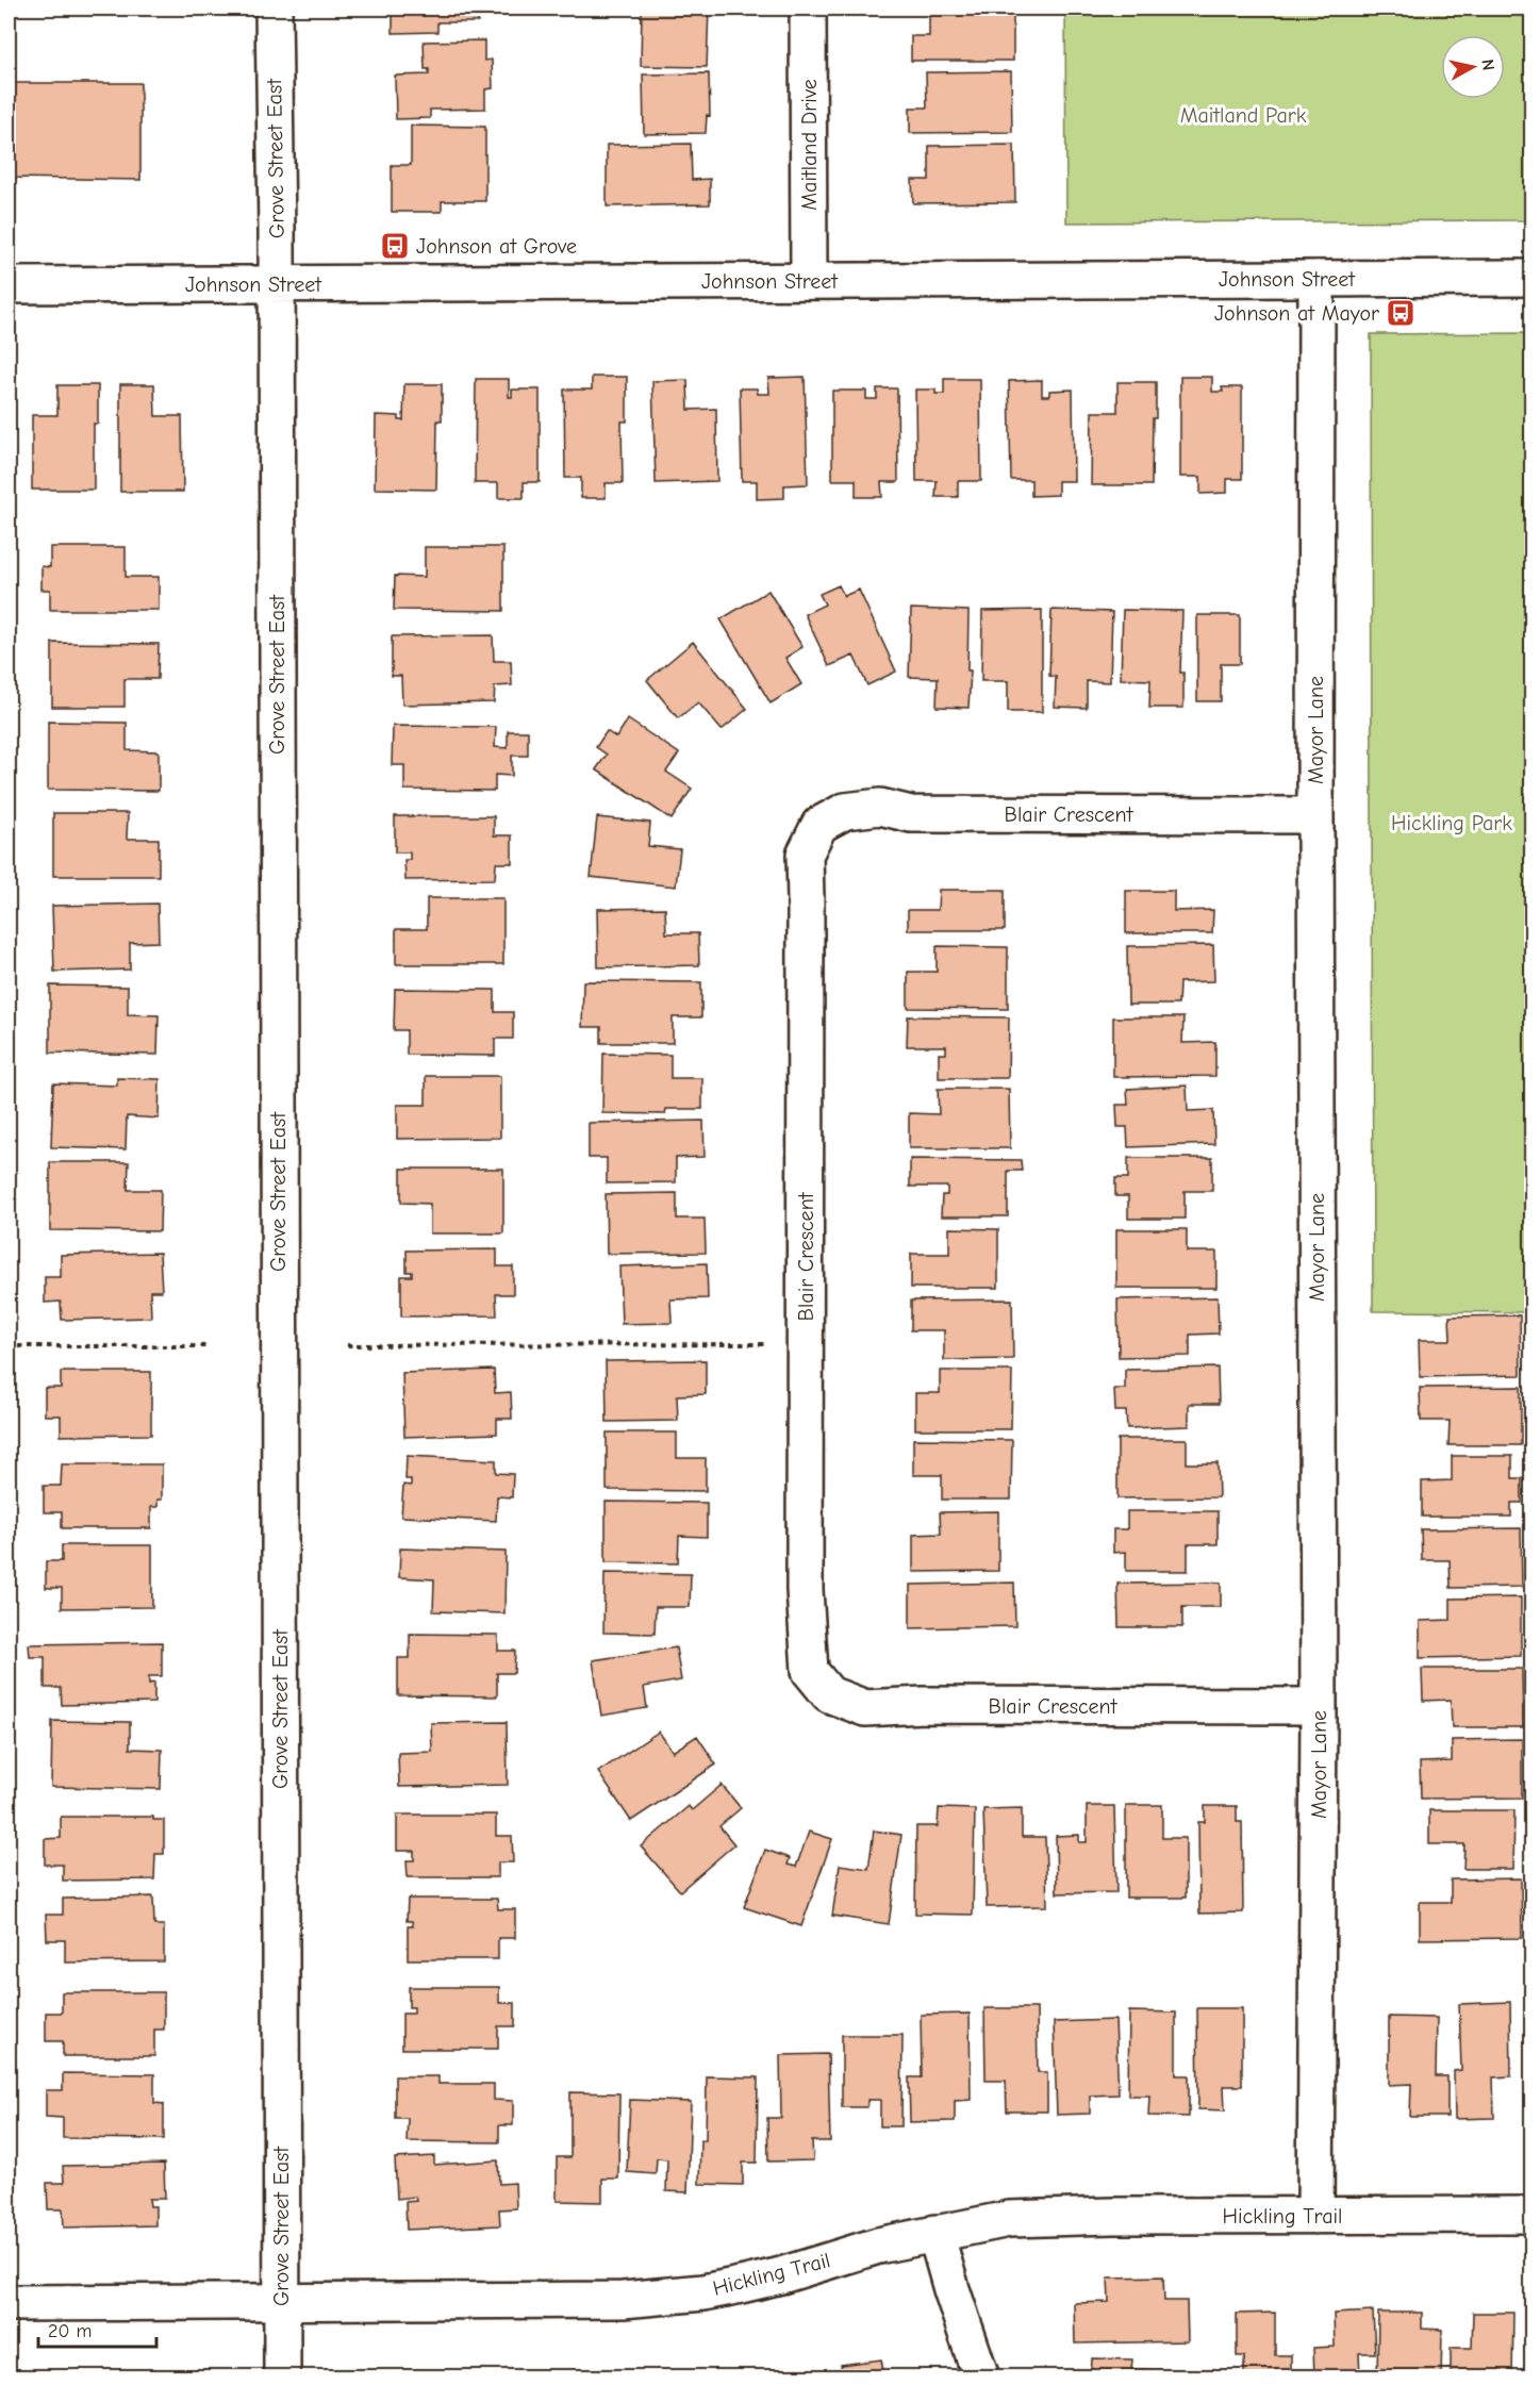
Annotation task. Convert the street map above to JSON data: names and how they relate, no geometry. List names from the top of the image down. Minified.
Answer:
{"streets":{"street":["Maitland Drive","Grove Street East","Johnson Street","Mayor Lane","Blair Crescent","Hickling Trail"]},"crossings":[["Maitland Drive","Johnson Street"],["Grove Street East","Johnson Street"],["Grove Street East","Hickling Trail"],["Johnson Street","Mayor Lane"],["Mayor Lane","Blair Crescent"],["Mayor Lane","Hickling Trail"]],"parks":["Maitland Park","Hickling Park"],"places":{"bus stop":["Johnson at Grove","Johnson at Mayor"]},"scale_bar":"20 m","north":"right"}
